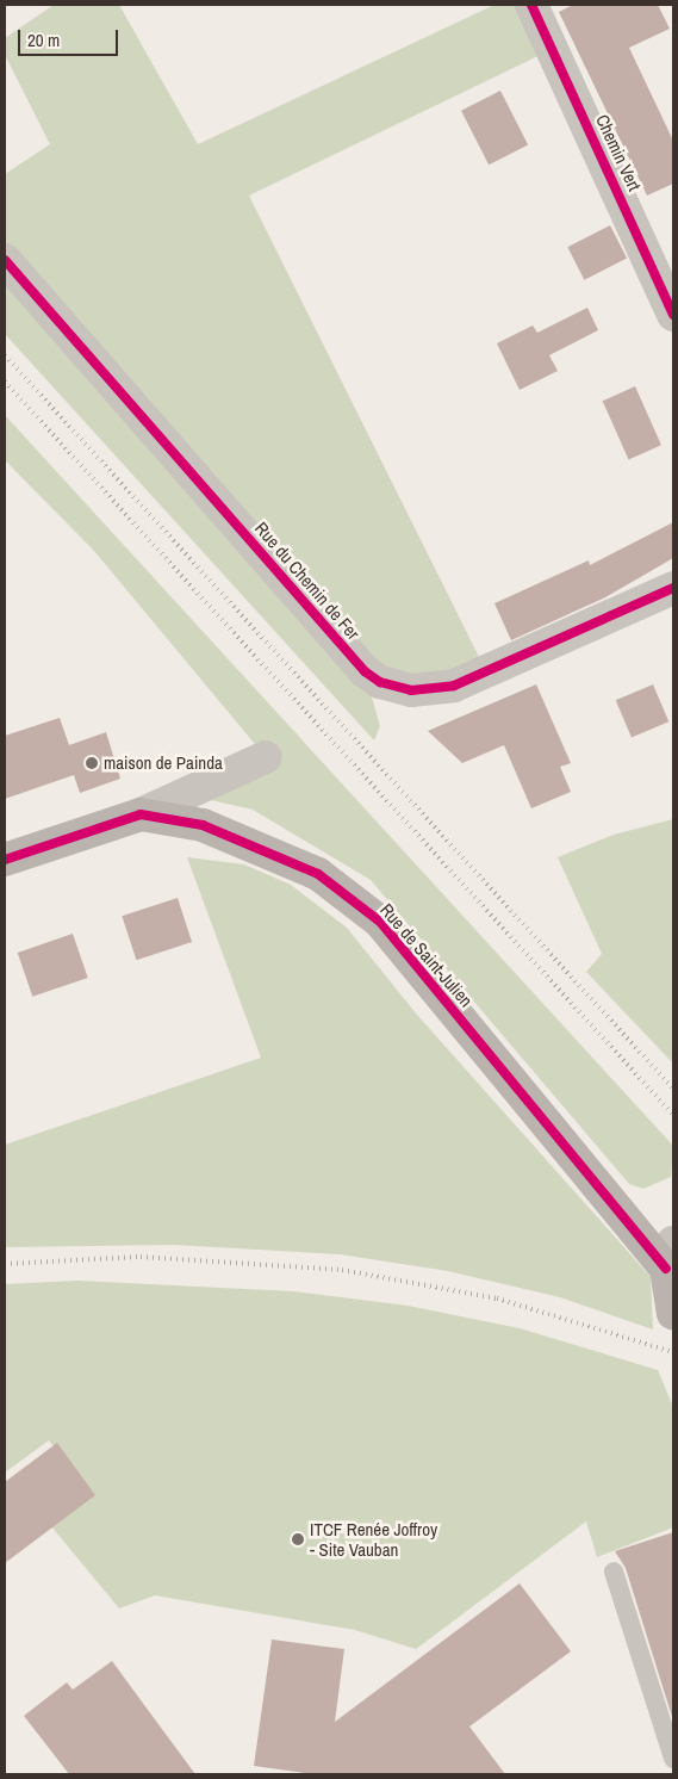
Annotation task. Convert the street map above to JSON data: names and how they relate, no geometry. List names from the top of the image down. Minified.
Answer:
{"streets":{"street":["Chemin Vert","Rue du Chemin de Fer","Rue de Saint-Julien"]},"places":["maison de Painda","ITCF Renée Joffroy - Site Vauban"],"scale_bar":"20 m"}
